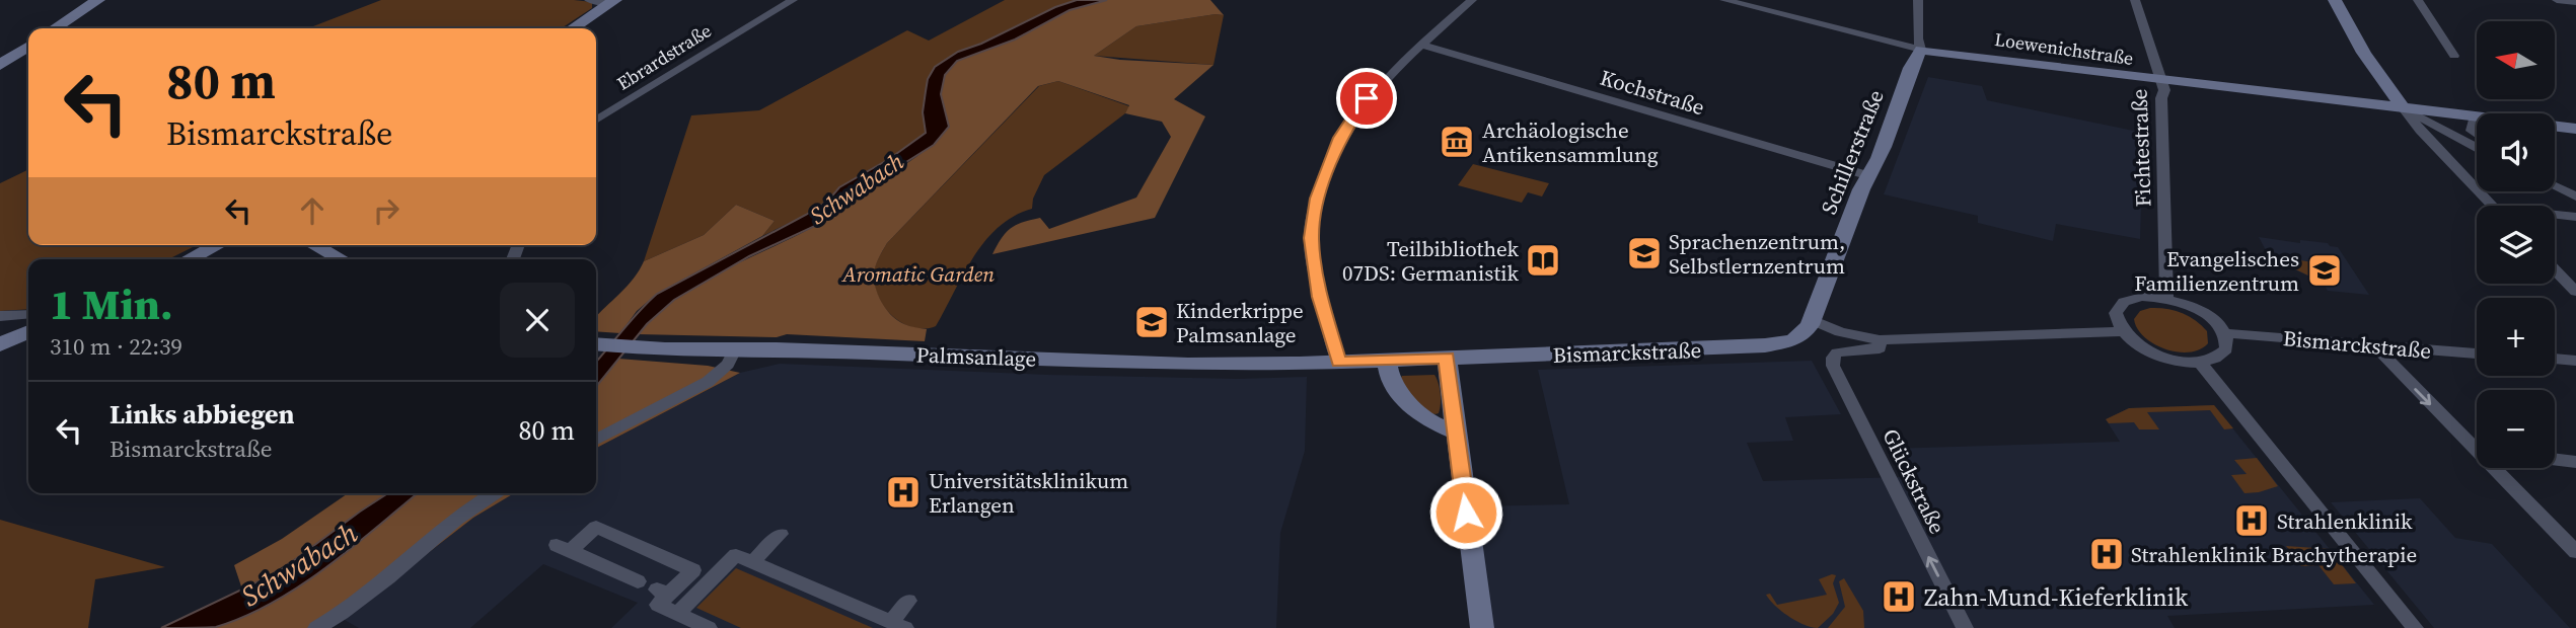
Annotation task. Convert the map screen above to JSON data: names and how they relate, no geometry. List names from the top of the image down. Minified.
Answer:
{"streets":{"street":["Loewenichstraße","Ebrardstraße","Kochstraße","Fichtestraße","Schillerstraße","Bismarckstraße","Palmsanlage","Glückstraße"]},"crossings":[["Loewenichstraße","Fichtestraße"],["Loewenichstraße","Schillerstraße"],["Kochstraße","Schillerstraße"],["Schillerstraße","Bismarckstraße"],["Bismarckstraße","Palmsanlage"]],"one_way":["Glückstraße"],"water":["Schwabach"],"parks":["Aromatic Garden"],"places":{"museum":["Archäologische Antikensammlung"],"school or university":["Sprachenzentrum, Selbstlernzentrum","Evangelisches Familienzentrum","Kinderkrippe Palmsanlage"],"library":["Teilbibliothek 07DS: Germanistik"],"hospital":["Universitätsklinikum Erlangen","Strahlenklinik","Strahlenklinik Brachytherapie","Zahn-Mund-Kieferklinik"]},"north":"left","page":{"map_buttons":["+","−"],"turn":["80 m","Bismarckstraße"],"heading":["1 Min.","310 m · 22:39"],"list":[{"name":"Links abbiegen","note":"Bismarckstraße","value":"80 m"}]}}
